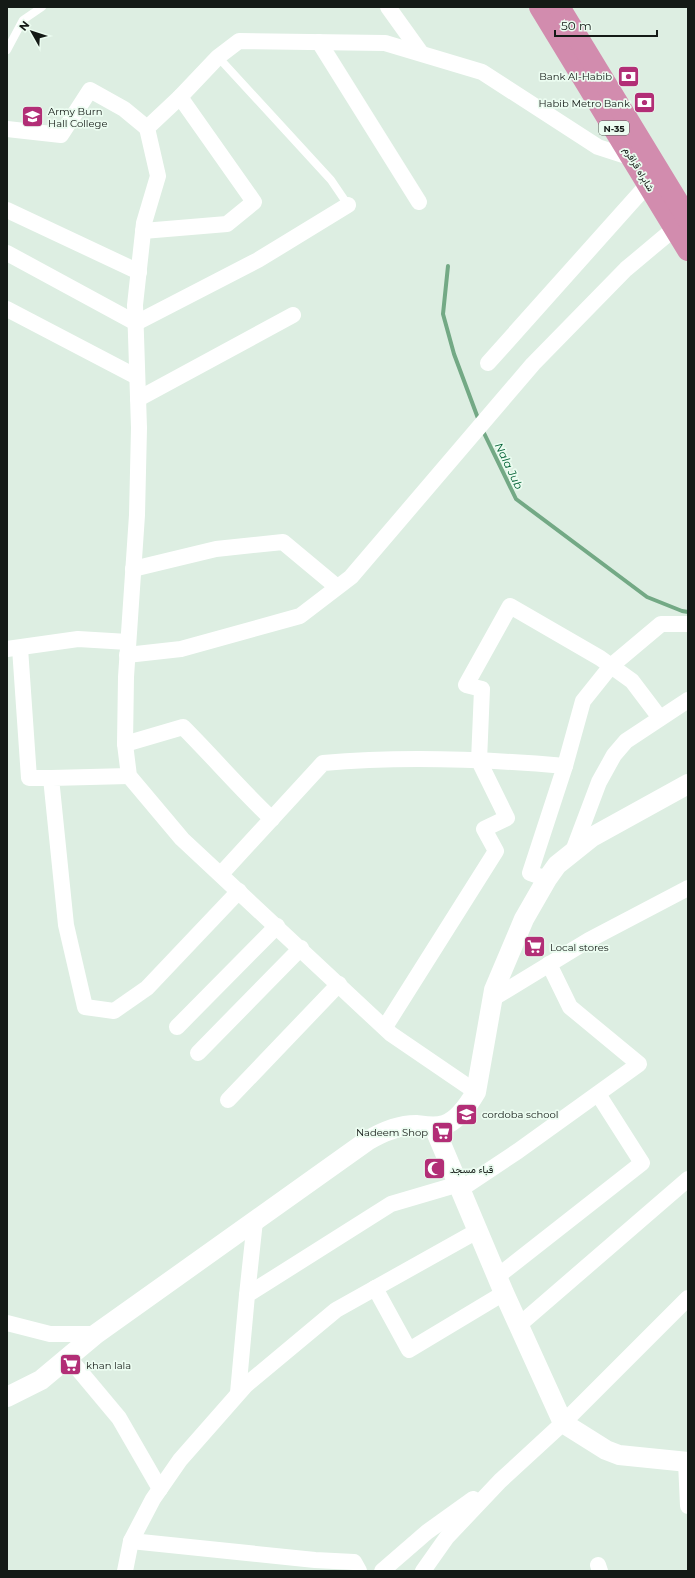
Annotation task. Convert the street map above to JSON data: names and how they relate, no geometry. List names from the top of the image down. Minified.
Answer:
{"streets":{"highway":["N-35","شاہراہ قراقرم"]},"water":["Nala Jub"],"places":{"bank":["Bank Al-Habib","Habib Metro Bank"],"school or university":["Army Burn Hall College","cordoba school"],"supermarket":["Local stores","Nadeem Shop","khan lala"],"mosque":["قباء مسجد"]},"scale_bar":"50 m","north":"top left"}
